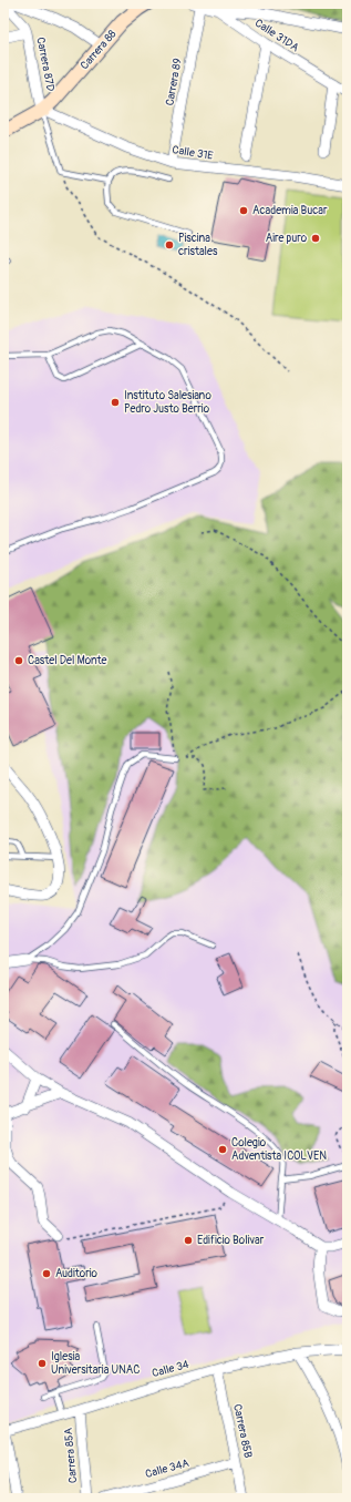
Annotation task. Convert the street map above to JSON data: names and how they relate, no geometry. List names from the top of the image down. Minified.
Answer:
{"streets":{"street":["Calle 31DA","Carrera 88","Carrera 87D","Carrera 89","Calle 31E","Calle 34","Carrera 85B","Carrera 85A","Calle 34A"]},"crossings":[["Calle 31DA","Carrera 89"],["Carrera 88","Carrera 87D"],["Carrera 88","Calle 31E"],["Carrera 87D","Calle 31E"],["Carrera 89","Calle 31E"],["Calle 34","Carrera 85B"],["Calle 34","Carrera 85A"],["Carrera 85B","Calle 34A"]],"places":["Academia Bucar","Aire puro","Piscina cristales","Instituto Salesiano Pedro Justo Berrio","Castel Del Monte","Colegio Adventista ICOLVEN","Edificio Bolivar","Auditorio","Iglesia Universitaria UNAC"]}
